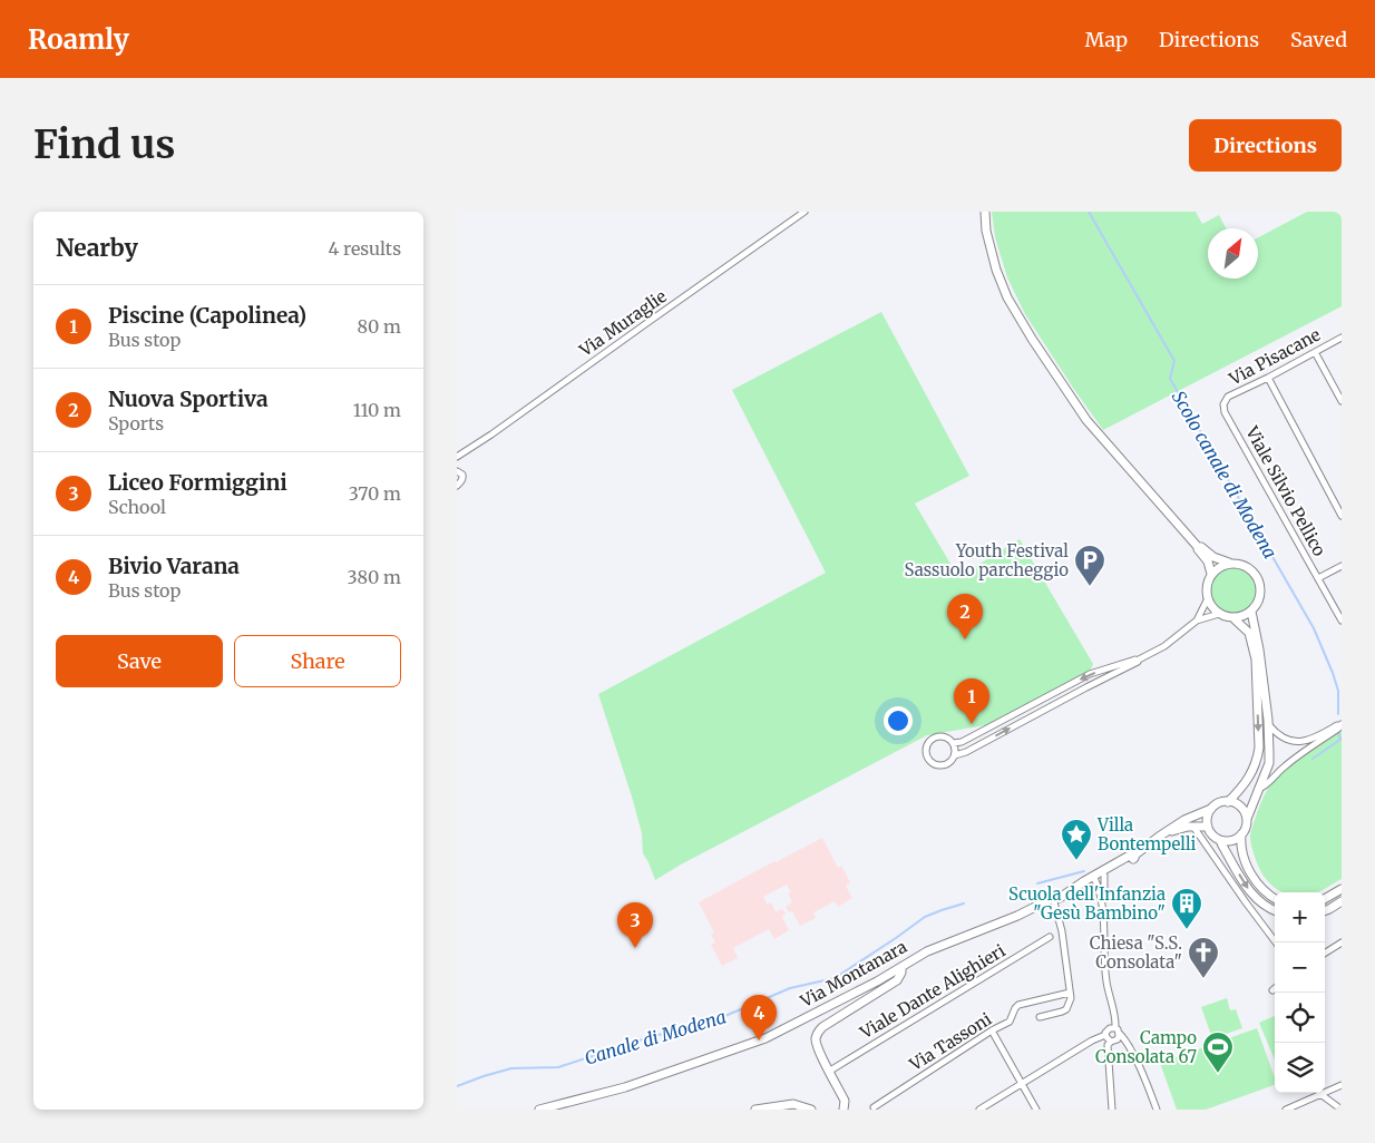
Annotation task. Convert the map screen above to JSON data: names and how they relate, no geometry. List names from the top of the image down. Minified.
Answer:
{"streets":{"main road":["Via Montanara"],"street":["Via Muraglie","Via Pisacane","Viale Silvio Pellico","Viale Dante Alighieri","Via Tassoni"]},"crossings":[["Via Pisacane","Viale Silvio Pellico"]],"water":["Scolo canale di Modena","Canale di Modena"],"places":{"parking":["Youth Festival Sassuolo parcheggio"],"place":["Villa Bontempelli"],"building":["Scuola dell'Infanzia \"Gesù Bambino\""],"church":["Chiesa \"S.S. Consolata\""],"sports":["Campo Consolata 67"]},"north":"top right","page":{"header":"Roamly","nav":["Map","Directions","Saved"],"buttons":["Directions",["Save","Share"]],"title":"Find us","heading":["Nearby","4 results"],"list":[{"mark":"1","name":"Piscine (Capolinea)","note":"Bus stop","value":"80 m"},{"mark":"2","name":"Nuova Sportiva","note":"Sports","value":"110 m"},{"mark":"3","name":"Liceo Formiggini","note":"School","value":"370 m"},{"mark":"4","name":"Bivio Varana","note":"Bus stop","value":"380 m"}],"pins":["2","1","3","4"],"map_buttons":["+","−"]}}
